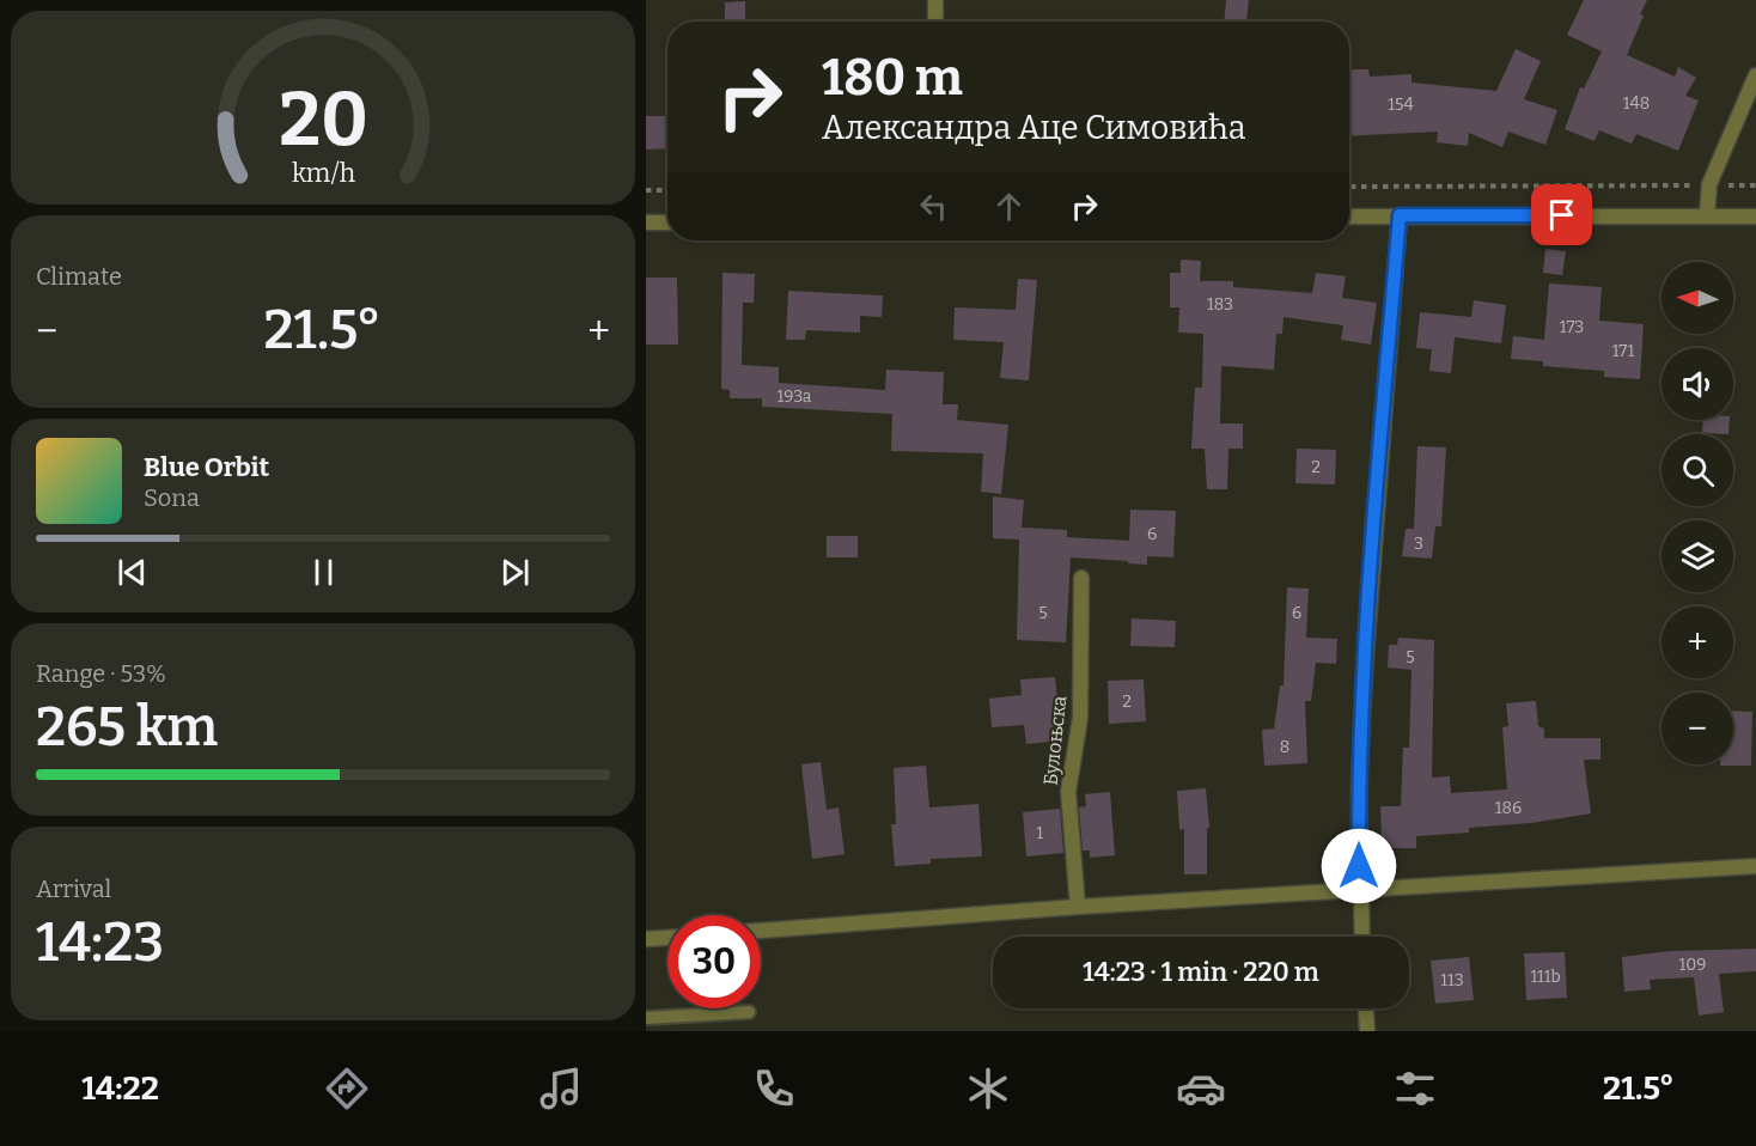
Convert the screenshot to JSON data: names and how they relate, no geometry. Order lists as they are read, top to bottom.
{
  "streets": {
    "street": ["Булоњска"]
  },
  "house_numbers": [
    "148",
    "154",
    "183",
    "173",
    "171",
    "193a",
    "2",
    "6",
    "3",
    "5",
    "6",
    "5",
    "2",
    "8",
    "186",
    "1",
    "109",
    "111b",
    "113"
  ],
  "north": "left",
  "page": {
    "turn": ["180 m", "Александра Аце Симовића"],
    "tile": [
      "Climate",
      ["Range · 53%", "265 km"],
      ["Arrival", "14:23"]
    ],
    "map_buttons": ["+", "−"],
    "heat": ["−", "21.5°", "+"],
    "song": ["Blue Orbit", "Sona"],
    "limit": "30",
    "trip": "14:23 · 1 min · 220 m",
    "tabs": ["14:22", "21.5°"],
    "gauge": ["20", "km/h"]
  }
}
